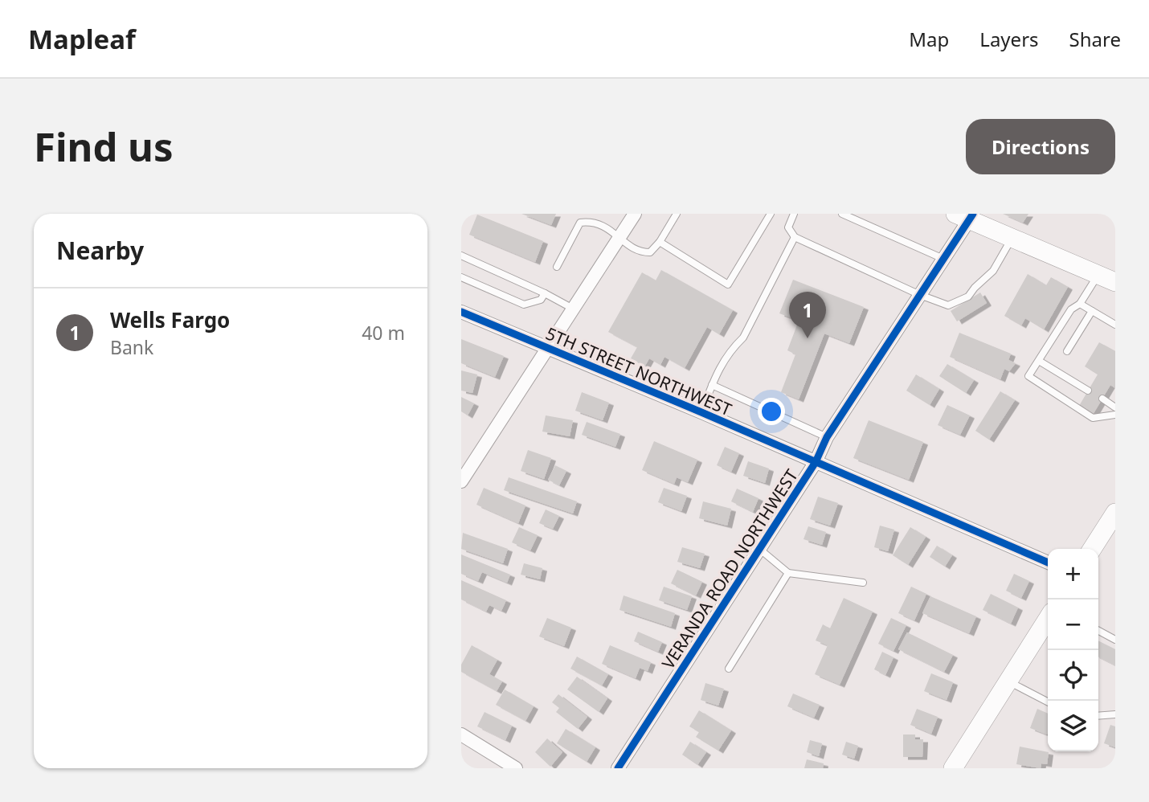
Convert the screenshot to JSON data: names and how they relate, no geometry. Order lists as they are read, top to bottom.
{
  "streets": {
    "street": ["5TH STREET NORTHWEST", "VERANDA ROAD NORTHWEST"]
  },
  "crossings": [
    ["5TH STREET NORTHWEST", "VERANDA ROAD NORTHWEST"]
  ],
  "page": {
    "header": "Mapleaf",
    "nav": ["Map", "Layers", "Share"],
    "buttons": "Directions",
    "title": "Find us",
    "heading": "Nearby",
    "list": [
      {
        "mark": "1",
        "name": "Wells Fargo",
        "note": "Bank",
        "value": "40 m"
      }
    ],
    "pins": "1",
    "map_buttons": ["+", "−"]
  }
}
